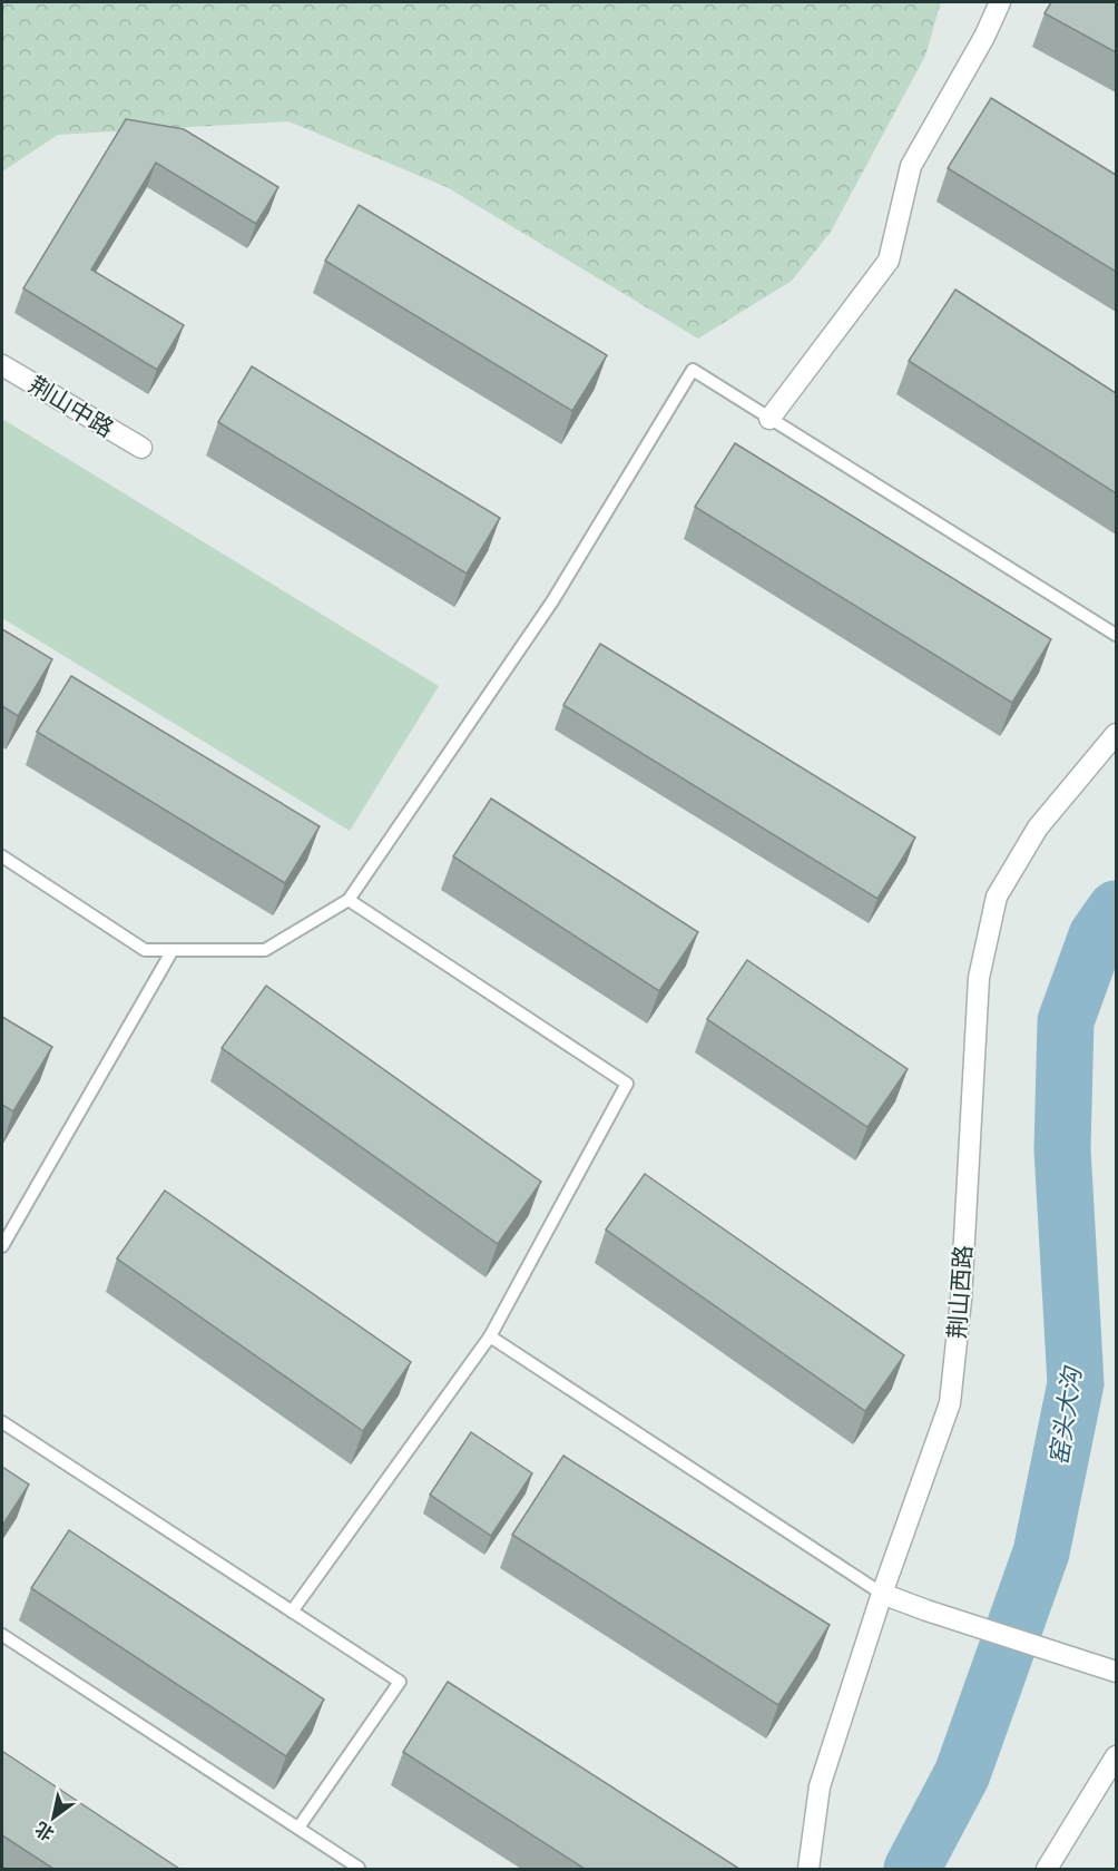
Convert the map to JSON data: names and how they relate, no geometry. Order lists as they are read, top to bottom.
{
  "streets": {
    "street": ["荆山中路", "荆山西路"]
  },
  "water": ["窑头大沟"],
  "north": "bottom left"
}
